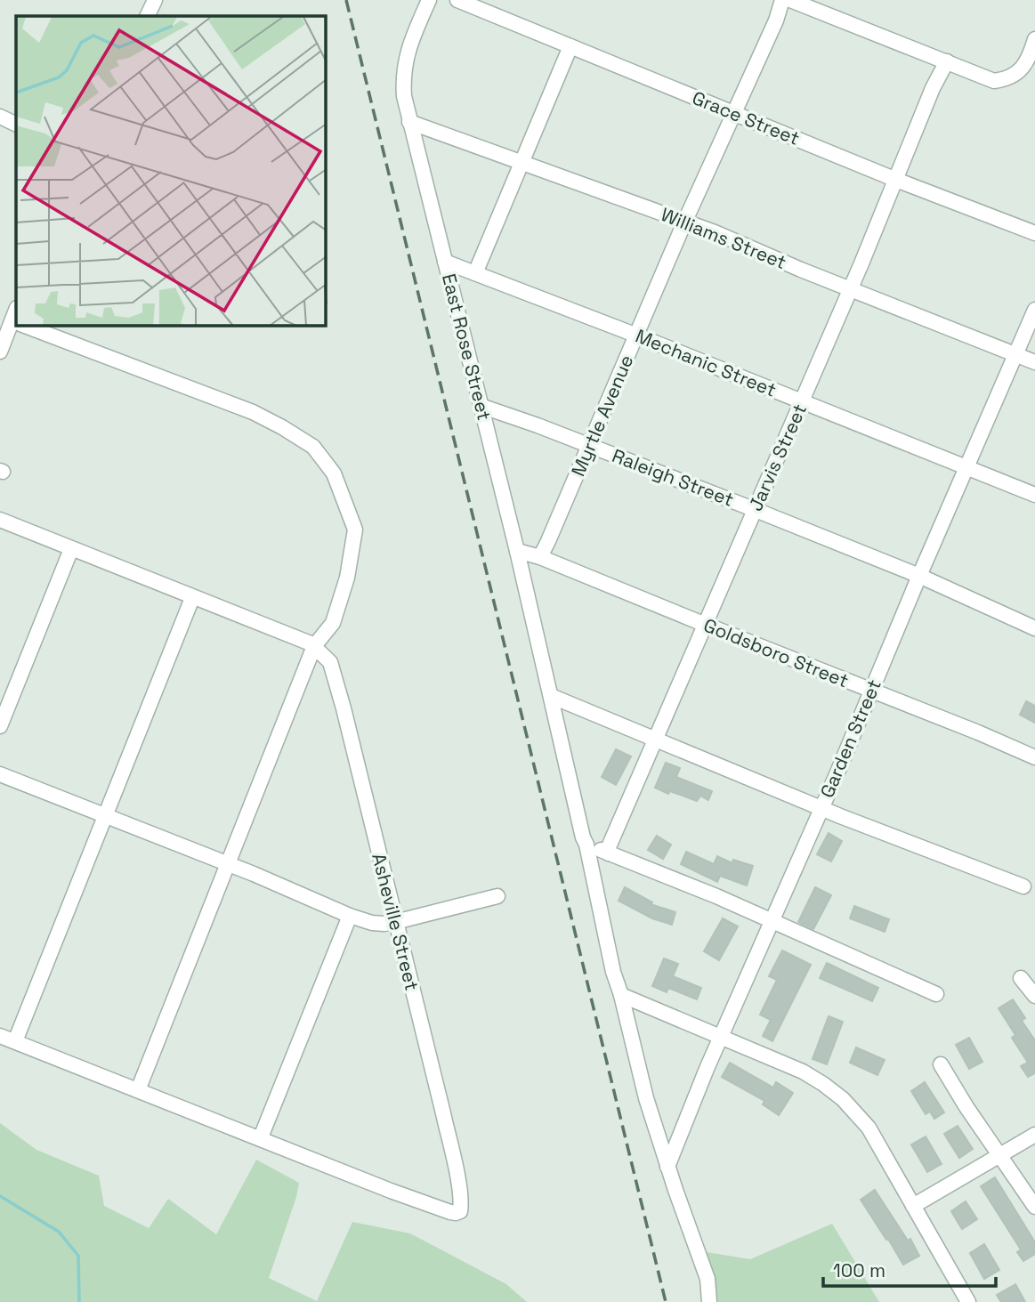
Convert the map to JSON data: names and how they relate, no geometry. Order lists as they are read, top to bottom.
{
  "streets": {
    "street": [
      "Grace Street",
      "Williams Street",
      "East Rose Street",
      "Mechanic Street",
      "Myrtle Avenue",
      "Jarvis Street",
      "Raleigh Street",
      "Goldsboro Street",
      "Garden Street",
      "Asheville Street"
    ]
  },
  "crossings": [
    ["Grace Street", "Myrtle Avenue"],
    ["Grace Street", "Jarvis Street"],
    ["Williams Street", "East Rose Street"],
    ["Williams Street", "Myrtle Avenue"],
    ["Williams Street", "Jarvis Street"],
    ["Williams Street", "Garden Street"],
    ["East Rose Street", "Mechanic Street"],
    ["East Rose Street", "Raleigh Street"],
    ["East Rose Street", "Goldsboro Street"],
    ["East Rose Street", "Garden Street"],
    ["Mechanic Street", "Myrtle Avenue"],
    ["Mechanic Street", "Jarvis Street"],
    ["Mechanic Street", "Garden Street"],
    ["Myrtle Avenue", "Raleigh Street"],
    ["Myrtle Avenue", "Goldsboro Street"],
    ["Jarvis Street", "Raleigh Street"],
    ["Jarvis Street", "Goldsboro Street"],
    ["Raleigh Street", "Garden Street"],
    ["Goldsboro Street", "Garden Street"]
  ],
  "scale_bar": "100 m"
}
